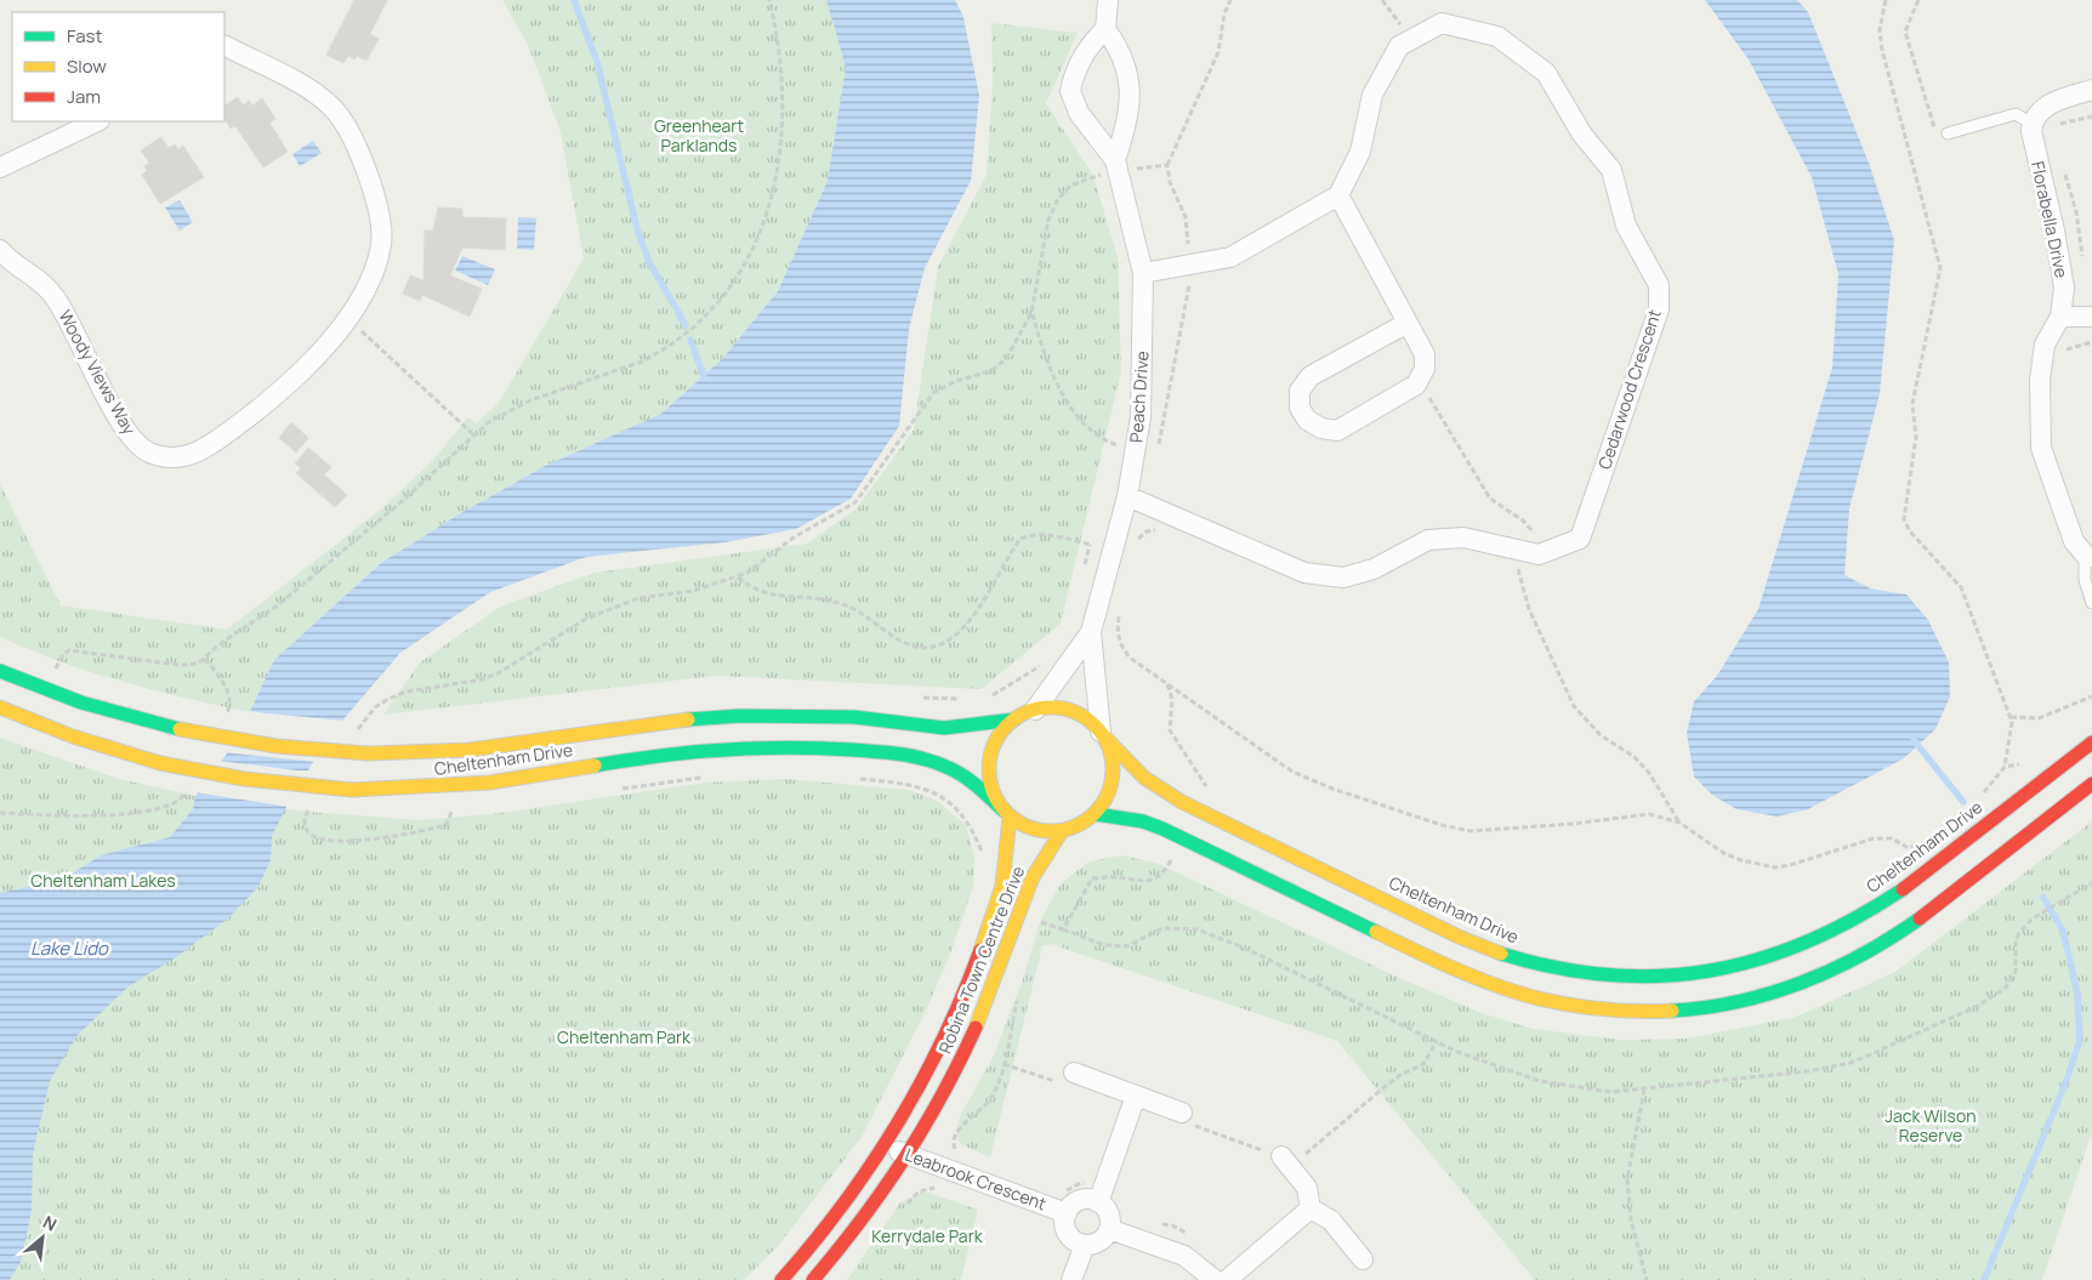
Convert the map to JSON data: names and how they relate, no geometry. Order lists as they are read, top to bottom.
{
  "streets": {
    "main road": ["Cheltenham Drive", "Robina Town Centre Drive"],
    "street": [
      "Florabella Drive",
      "Woody Views Way",
      "Cedarwood Crescent",
      "Peach Drive",
      "Leabrook Crescent"
    ]
  },
  "crossings": [
    ["Peach Drive", "Cheltenham Drive"],
    ["Peach Drive", "Robina Town Centre Drive"],
    ["Cheltenham Drive", "Robina Town Centre Drive"],
    ["Robina Town Centre Drive", "Leabrook Crescent"]
  ],
  "water": ["Lake Lido"],
  "parks": [
    "Greenheart Parklands",
    "Cheltenham Lakes",
    "Cheltenham Park",
    "Jack Wilson Reserve",
    "Kerrydale Park"
  ],
  "legend": ["Fast", "Slow", "Jam"],
  "north": "top right"
}
